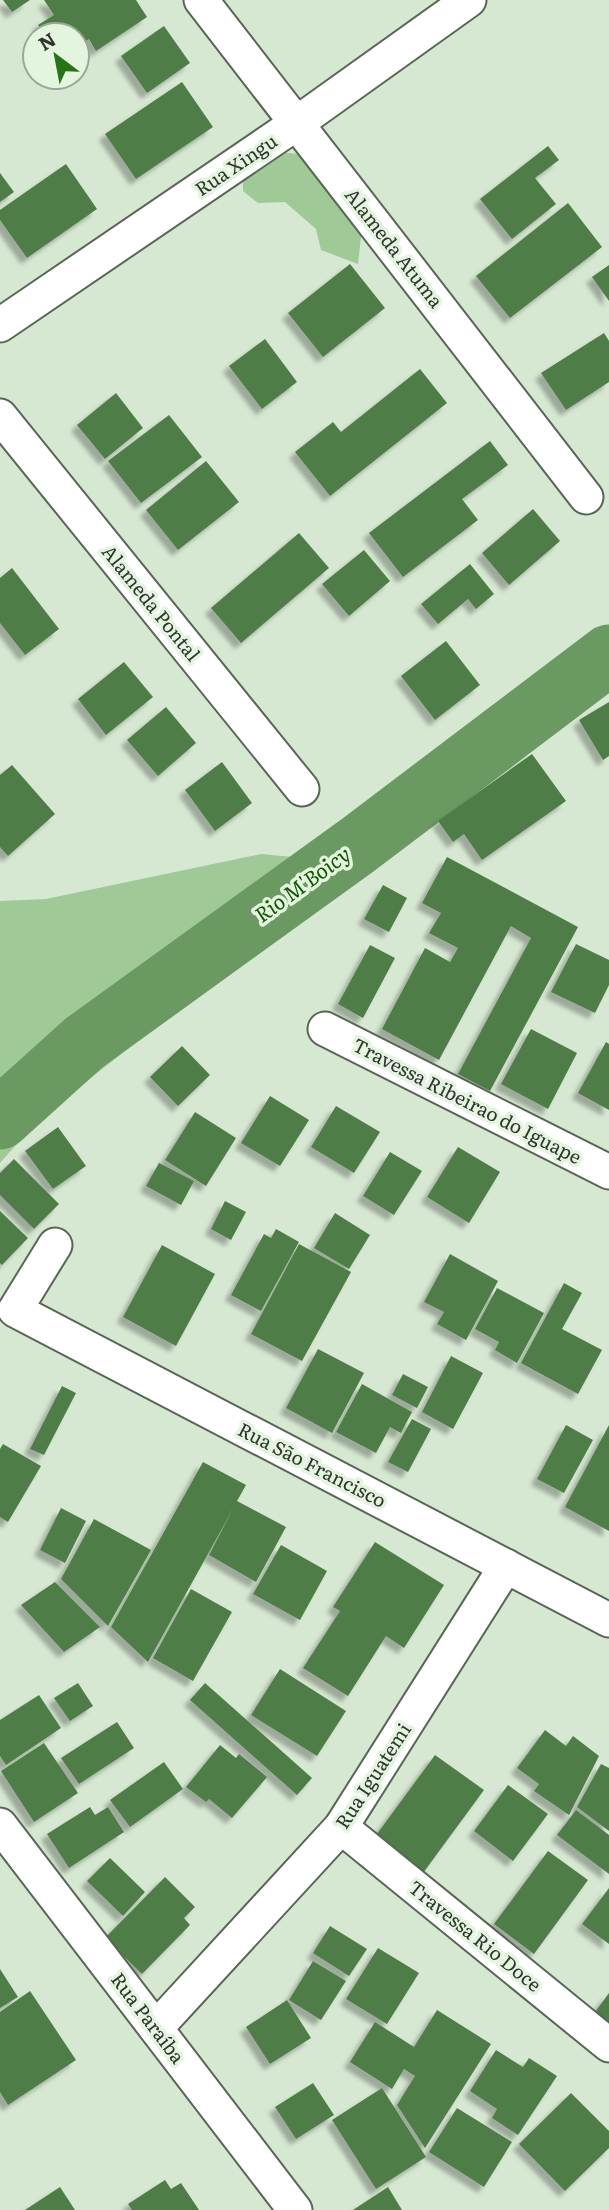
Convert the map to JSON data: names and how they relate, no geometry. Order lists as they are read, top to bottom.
{
  "streets": {
    "street": [
      "Rua Xingu",
      "Alameda Atuma",
      "Alameda Pontal",
      "Travessa Ribeirao do Iguape",
      "Rua São Francisco",
      "Rua Iguatemi",
      "Travessa Rio Doce",
      "Rua Paraíba"
    ]
  },
  "crossings": [
    ["Rua Xingu", "Alameda Atuma"],
    ["Rua São Francisco", "Rua Iguatemi"],
    ["Rua Iguatemi", "Travessa Rio Doce"],
    ["Rua Iguatemi", "Rua Paraíba"]
  ],
  "water": ["Rio M'Boicy"],
  "north": "top left"
}
